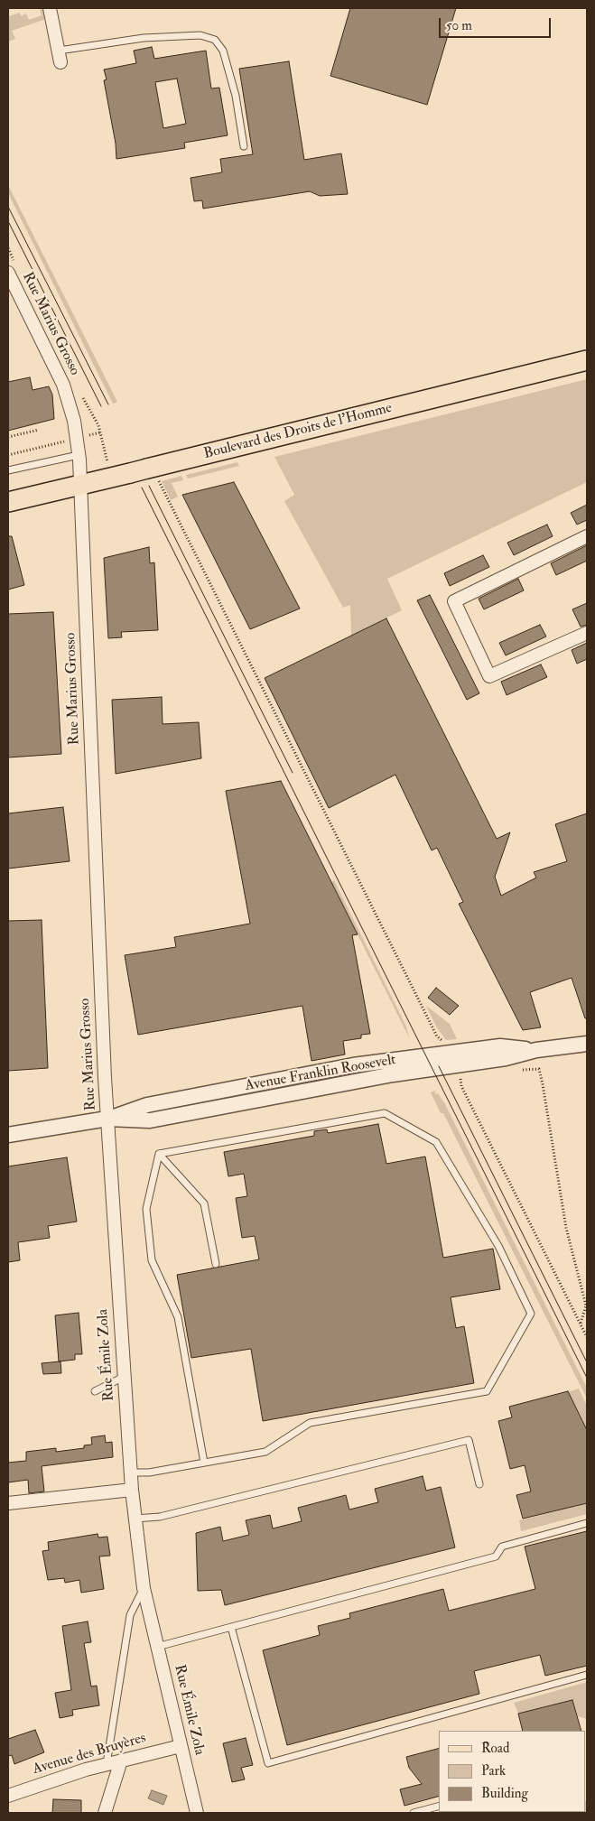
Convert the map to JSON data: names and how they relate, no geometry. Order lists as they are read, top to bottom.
{
  "streets": {
    "main road": ["Boulevard des Droits de l'Homme"],
    "street": [
      "Rue Marius Grosso",
      "Avenue Franklin Roosevelt",
      "Rue Émile Zola",
      "Avenue des Bruyères"
    ]
  },
  "crossings": [
    ["Rue Marius Grosso", "Boulevard des Droits de l'Homme"],
    ["Rue Marius Grosso", "Avenue Franklin Roosevelt"],
    ["Rue Marius Grosso", "Rue Émile Zola"],
    ["Avenue Franklin Roosevelt", "Rue Émile Zola"],
    ["Rue Émile Zola", "Avenue des Bruyères"]
  ],
  "legend": ["Road", "Park", "Building"],
  "scale_bar": "50 m"
}
